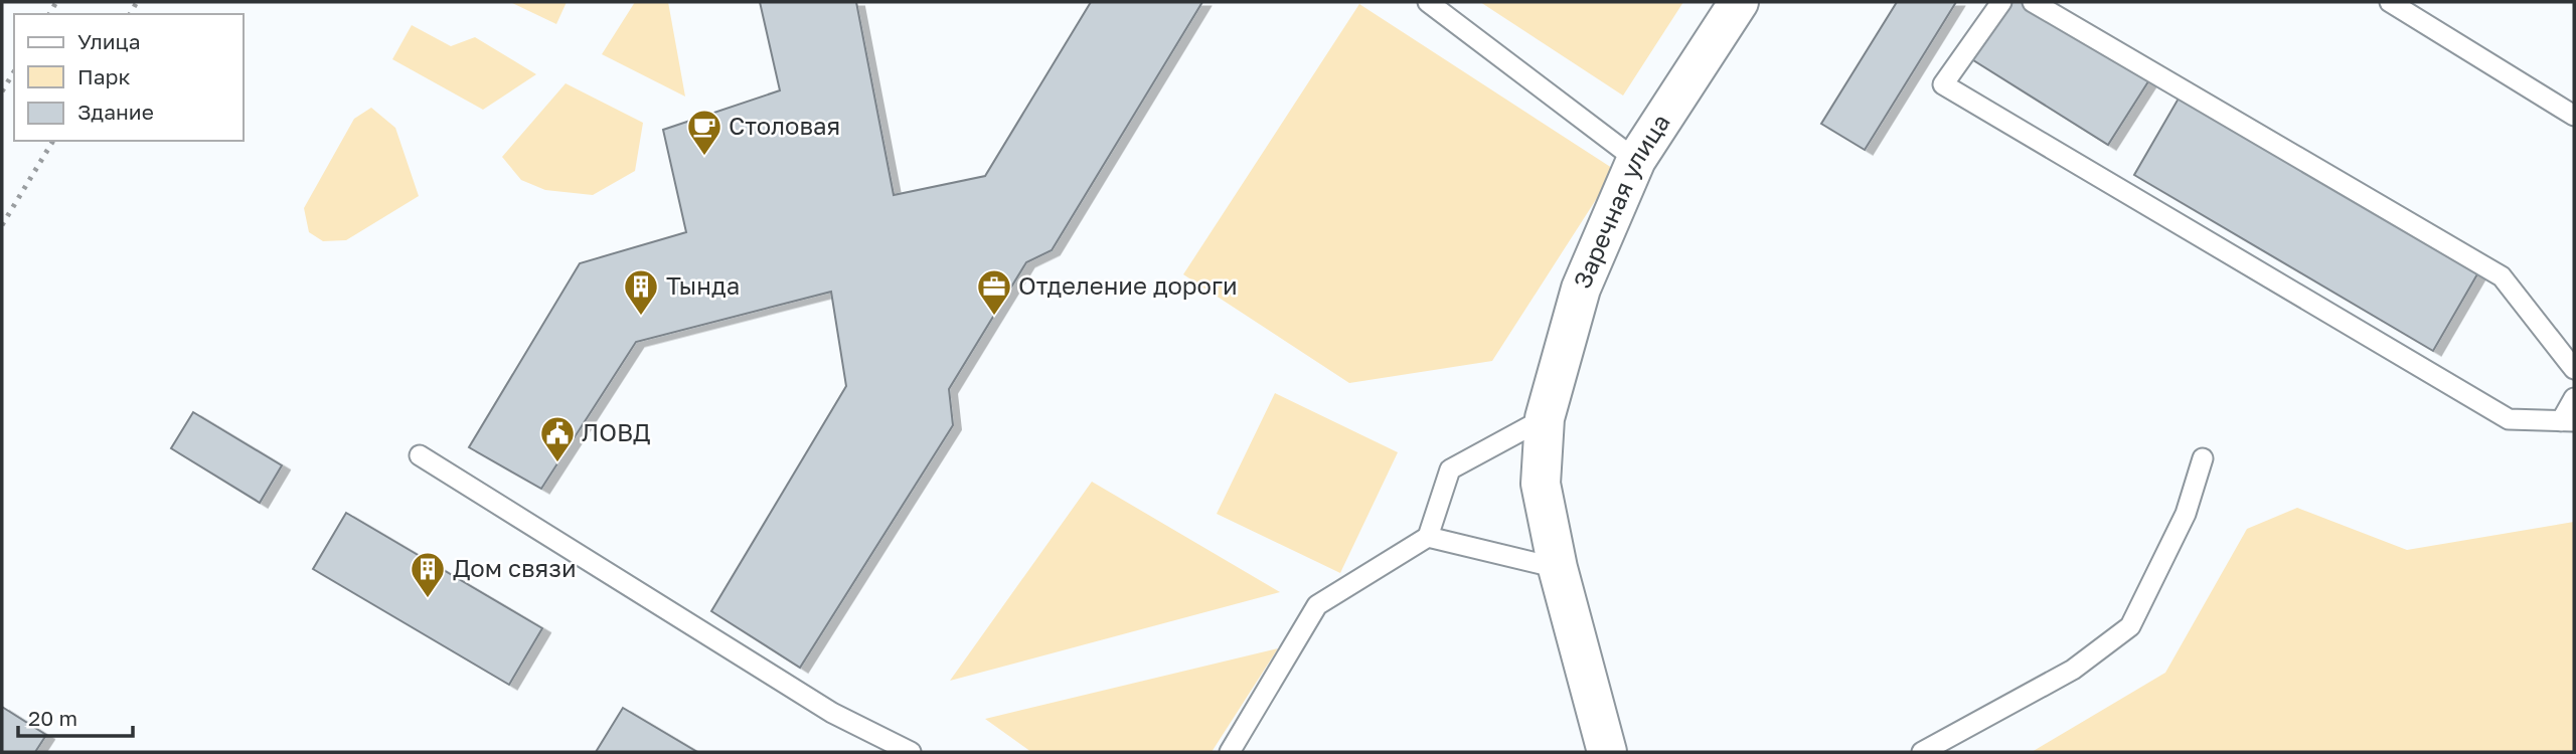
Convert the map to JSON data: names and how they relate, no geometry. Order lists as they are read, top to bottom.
{
  "streets": {
    "street": ["Заречная улица"]
  },
  "places": {
    "cafe": ["Столовая"],
    "building": ["Тында", "Дом связи"],
    "office": ["Отделение дороги"],
    "public building": ["ЛОВД"]
  },
  "legend": ["Улица", "Парк", "Здание"],
  "scale_bar": "20 m"
}
